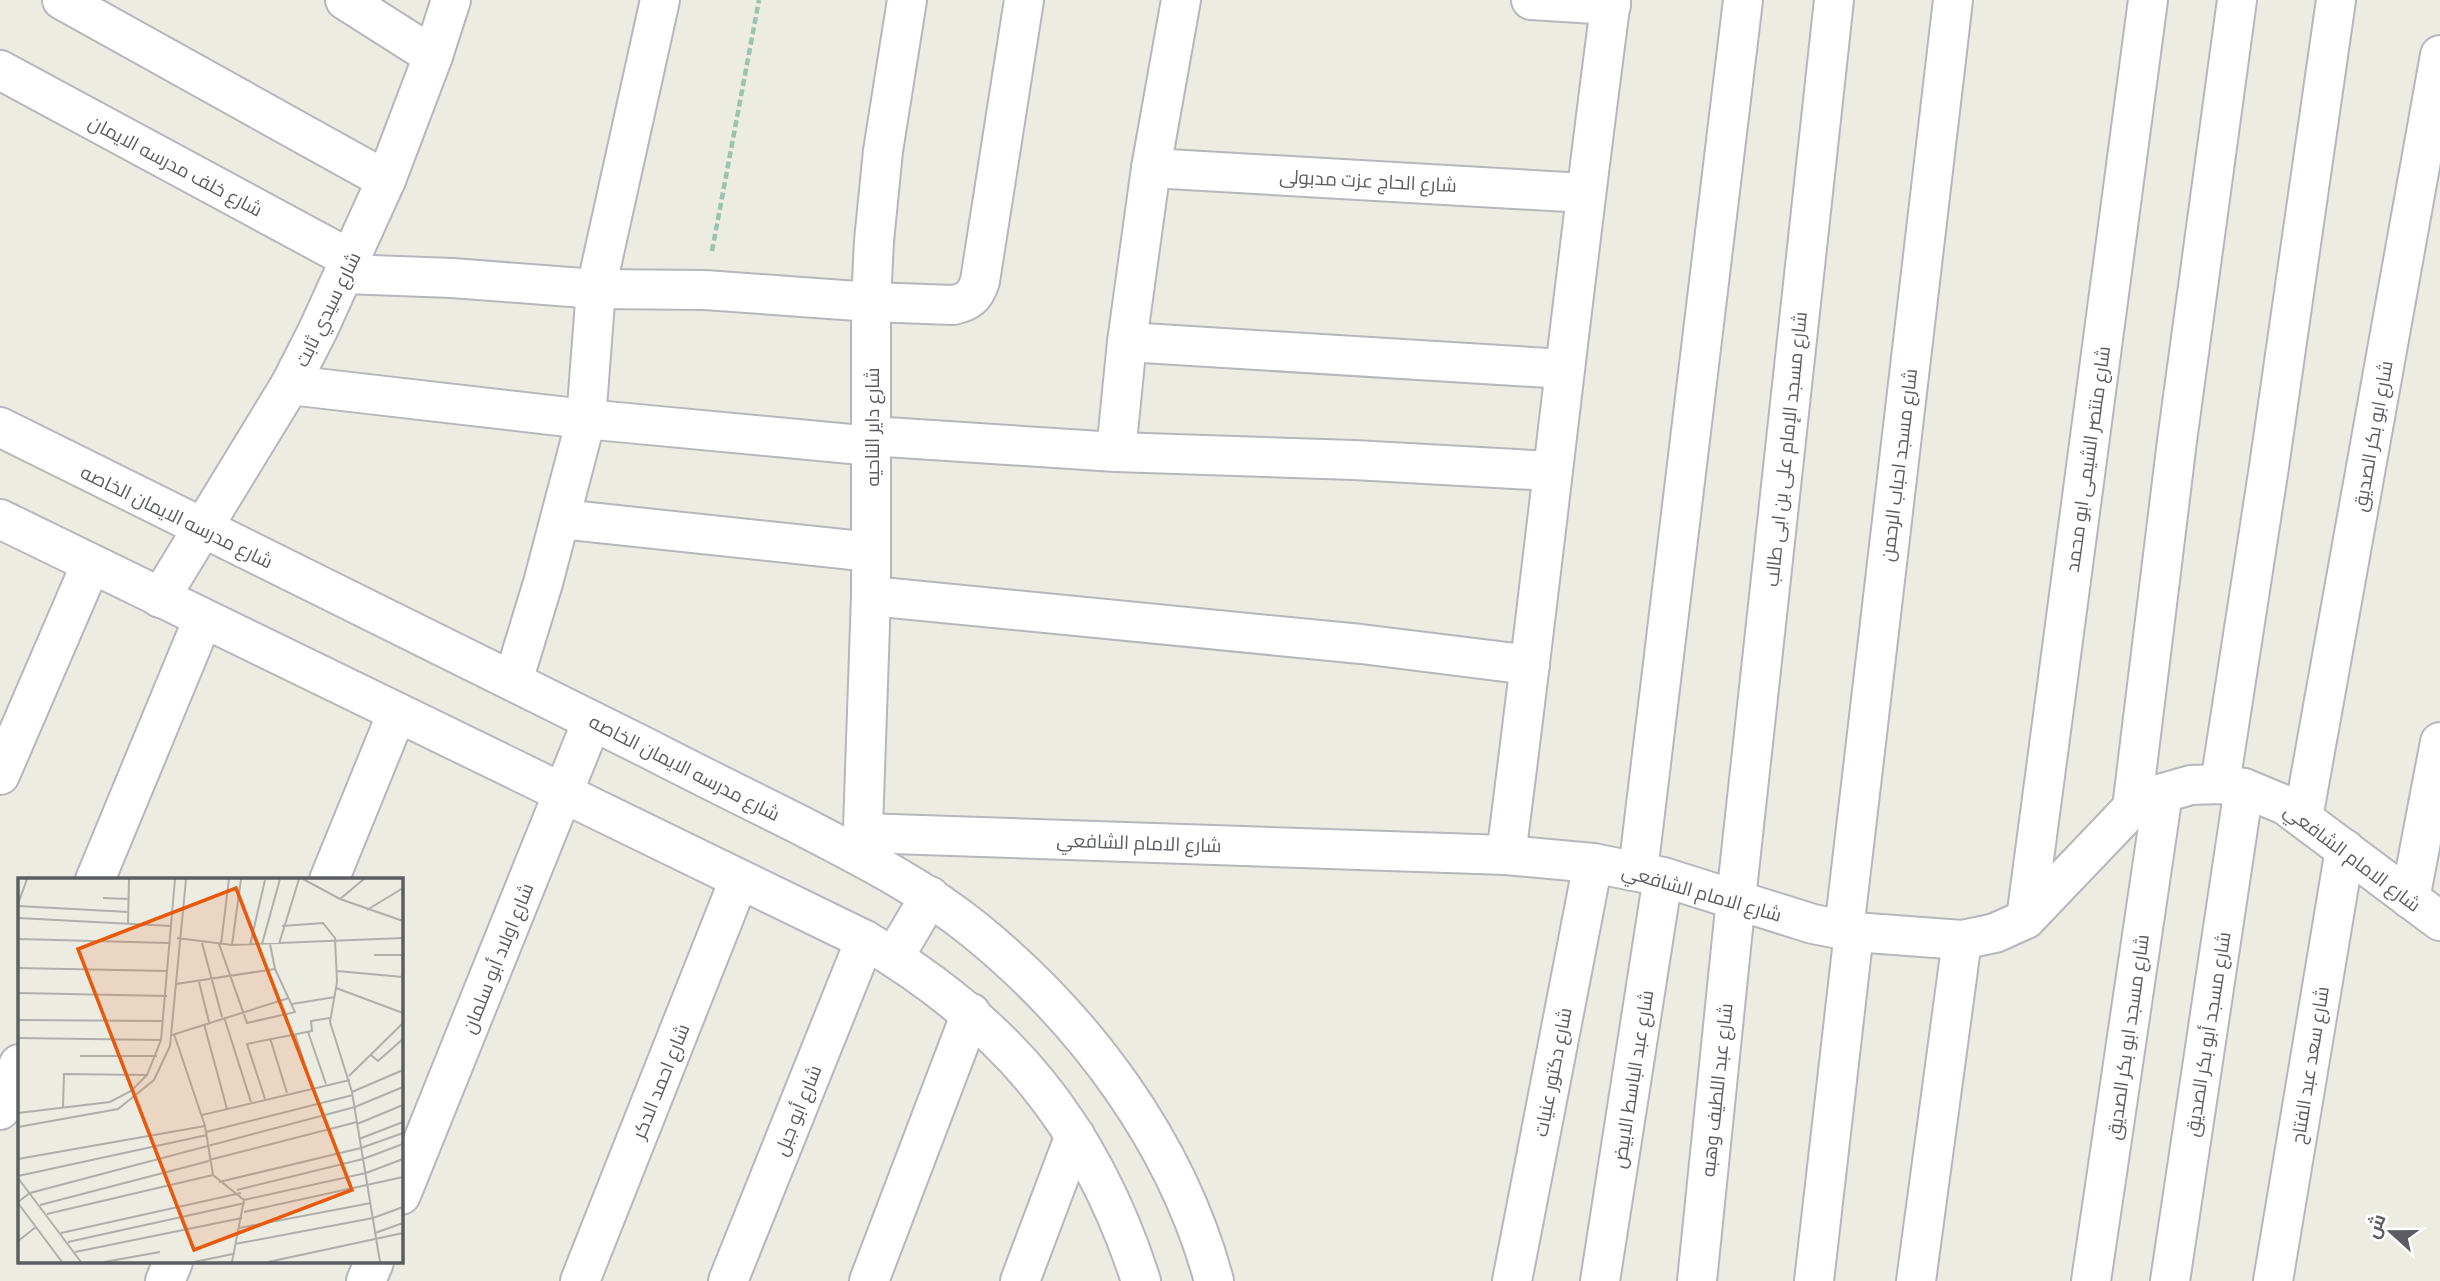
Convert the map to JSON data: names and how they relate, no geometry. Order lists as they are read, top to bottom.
{
  "streets": {
    "street": [
      "شارع خلف مدرسه الايمان",
      "شارع الحاج عزت مدبولى",
      "شارع سيدي ثابت",
      "شارع داير الناحيه",
      "شارع ابو بكر الصديق",
      "شارع مسجد الإمام على بن ابى طالب",
      "شارع منتصر الشيمى ابو محمد",
      "شارع مسجد احباب الرحمن",
      "شارع مدرسه الايمان الخاصه",
      "شارع الامام الشافعي",
      "شارع اولاد أبو سلمان",
      "شارع مسجد أبو بكر الصديق",
      "شارع مسجد ابو بكر الصديق",
      "شارع سعد عبد الفتاح",
      "شارع دكتور عنيات",
      "شارع عبد الباسط الابيض",
      "شارع احمد الدكر",
      "شارع عبد اللطيف وهبه",
      "شارع أبو جبل"
    ]
  },
  "crossings": [
    ["شارع خلف مدرسه الايمان", "شارع سيدي ثابت"],
    ["شارع سيدي ثابت", "شارع مدرسه الايمان الخاصه"],
    ["شارع داير الناحيه", "شارع مدرسه الايمان الخاصه"],
    ["شارع داير الناحيه", "شارع الامام الشافعي"],
    ["شارع ابو بكر الصديق", "شارع الامام الشافعي"],
    ["شارع مسجد الإمام على بن ابى طالب", "شارع الامام الشافعي"],
    ["شارع مسجد الإمام على بن ابى طالب", "شارع عبد اللطيف وهبه"],
    ["شارع منتصر الشيمى ابو محمد", "شارع الامام الشافعي"],
    ["شارع مسجد احباب الرحمن", "شارع الامام الشافعي"],
    ["شارع مدرسه الايمان الخاصه", "شارع الامام الشافعي"],
    ["شارع مدرسه الايمان الخاصه", "شارع اولاد أبو سلمان"],
    ["شارع مدرسه الايمان الخاصه", "شارع أبو جبل"],
    ["شارع الامام الشافعي", "شارع مسجد أبو بكر الصديق"],
    ["شارع الامام الشافعي", "شارع مسجد ابو بكر الصديق"],
    ["شارع الامام الشافعي", "شارع سعد عبد الفتاح"],
    ["شارع الامام الشافعي", "شارع دكتور عنيات"],
    ["شارع الامام الشافعي", "شارع عبد الباسط الابيض"],
    ["شارع الامام الشافعي", "شارع عبد اللطيف وهبه"]
  ],
  "north": "left"
}
